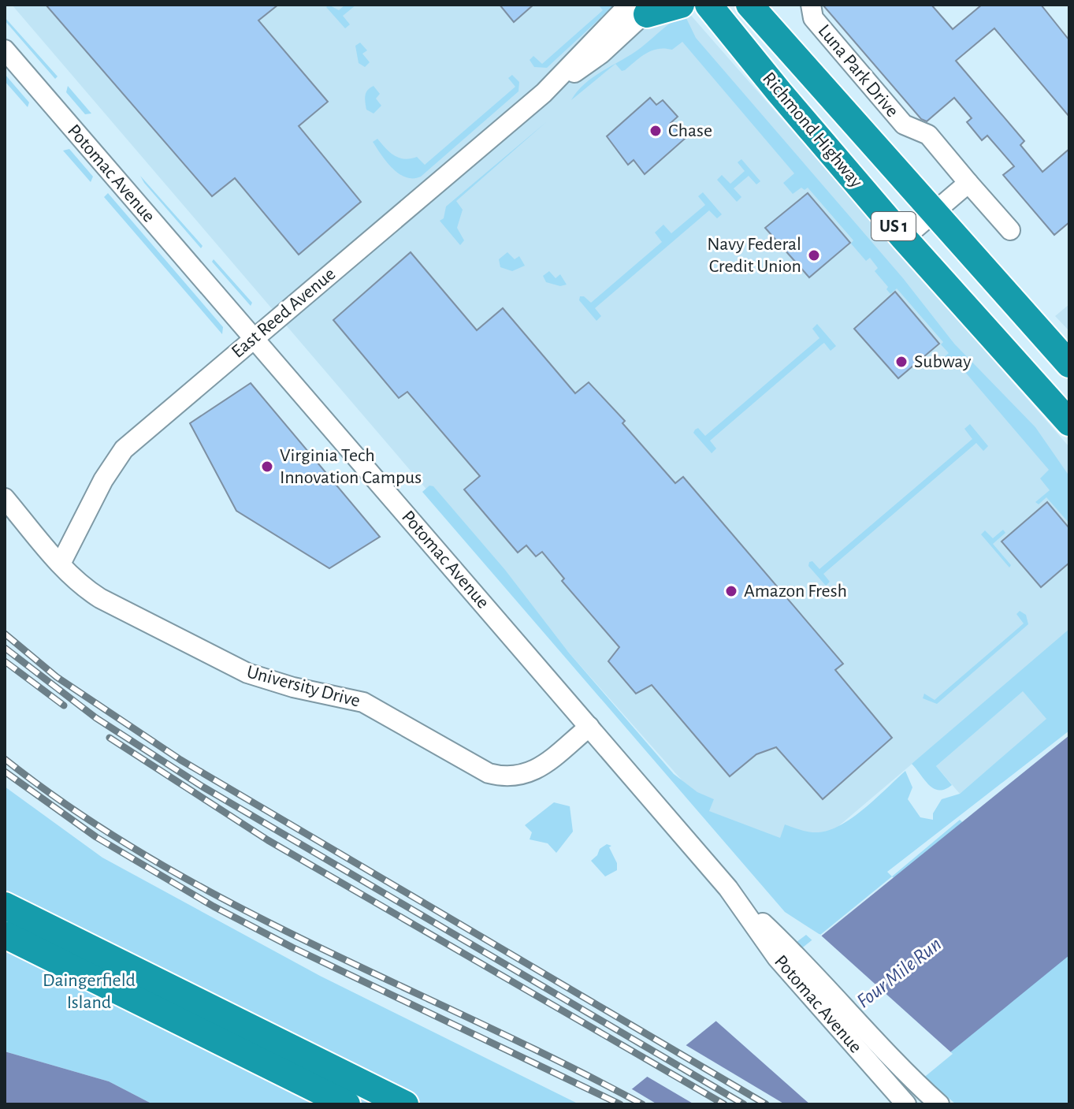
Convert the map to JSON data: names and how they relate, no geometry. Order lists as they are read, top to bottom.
{
  "streets": {
    "highway": ["Richmond Highway", "US 1"],
    "street": [
      "Luna Park Drive",
      "Potomac Avenue",
      "East Reed Avenue",
      "University Drive"
    ]
  },
  "crossings": [
    ["Potomac Avenue", "East Reed Avenue"],
    ["Potomac Avenue", "University Drive"],
    ["East Reed Avenue", "University Drive"]
  ],
  "water": ["Four Mile Run"],
  "parks": ["Daingerfield Island"],
  "places": [
    "Chase",
    "Navy Federal Credit Union",
    "Subway",
    "Virginia Tech Innovation Campus",
    "Amazon Fresh"
  ]
}
